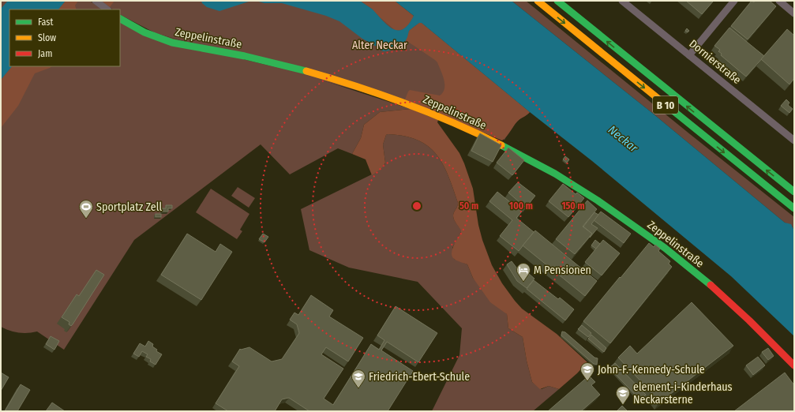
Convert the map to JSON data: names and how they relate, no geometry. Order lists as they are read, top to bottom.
{
  "streets": {
    "main road": ["Zeppelinstraße", "B 10"],
    "street": ["Dornierstraße"]
  },
  "water": ["Neckar"],
  "parks": ["Alter Neckar"],
  "places": {
    "sports": ["Sportplatz Zell"],
    "hotel": ["M Pensionen"],
    "school or university": ["John-F.-Kennedy-Schule", "Friedrich-Ebert-Schule", "element-i-Kinderhaus Neckarsterne"]
  },
  "legend": ["Fast", "Slow", "Jam"],
  "rings": ["50 m", "100 m", "150 m"]
}
